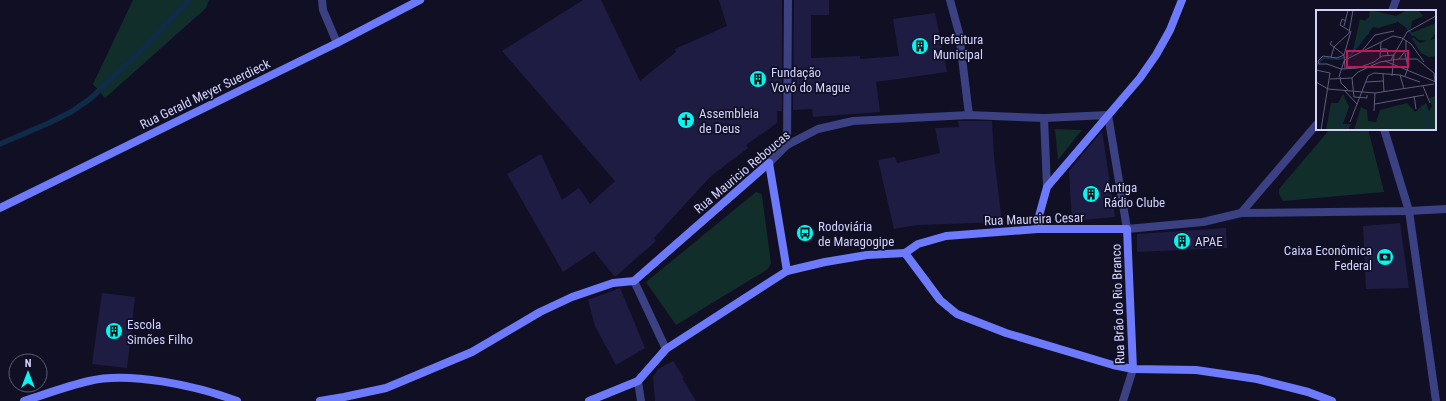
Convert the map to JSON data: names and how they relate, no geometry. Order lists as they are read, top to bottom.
{
  "streets": {
    "street": [
      "Rua Gerald Meyer Suerdieck",
      "Rua Mauricio Reboucas",
      "Rua Maureira Cesar",
      "Rua Brão do Rio Branco"
    ]
  },
  "crossings": [
    ["Rua Maureira Cesar", "Rua Brão do Rio Branco"]
  ],
  "places": {
    "building": [
      "Prefeitura Municipal",
      "Fundação Vovó do Mague",
      "Antiga Rádio Clube",
      "APAE",
      "Escola Simões Filho"
    ],
    "church": ["Assembleia de Deus"],
    "bus stop": ["Rodoviária de Maragogipe"],
    "bank": ["Caixa Econômica Federal"]
  },
  "north": "top"
}
